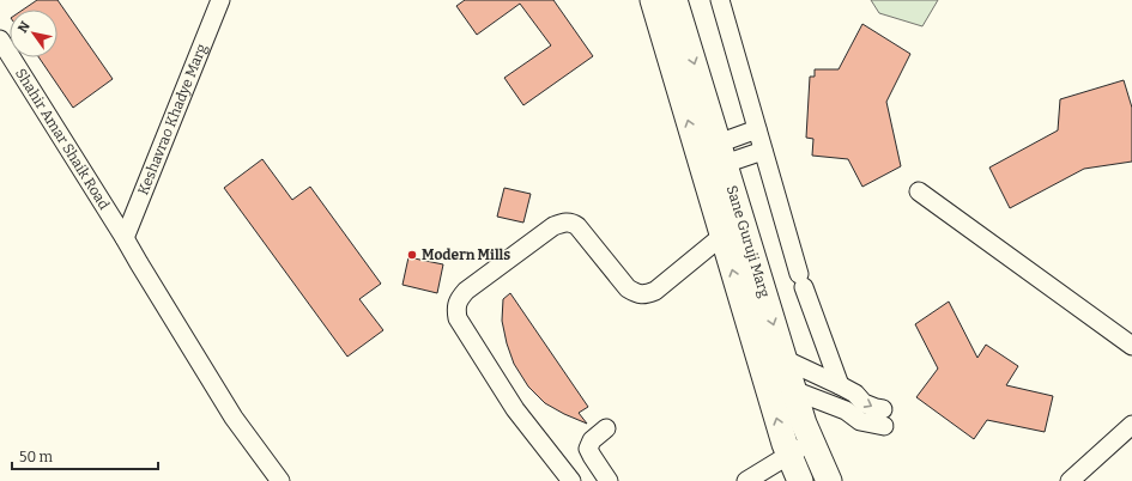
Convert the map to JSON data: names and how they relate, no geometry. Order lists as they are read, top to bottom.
{
  "streets": {
    "main road": ["Sane Guruji Marg"],
    "street": ["Keshavrao Khadye Marg", "Shahir Amar Shaik Road"]
  },
  "crossings": [
    ["Keshavrao Khadye Marg", "Shahir Amar Shaik Road"]
  ],
  "places": ["Modern Mills"],
  "scale_bar": "50 m",
  "north": "top left"
}
